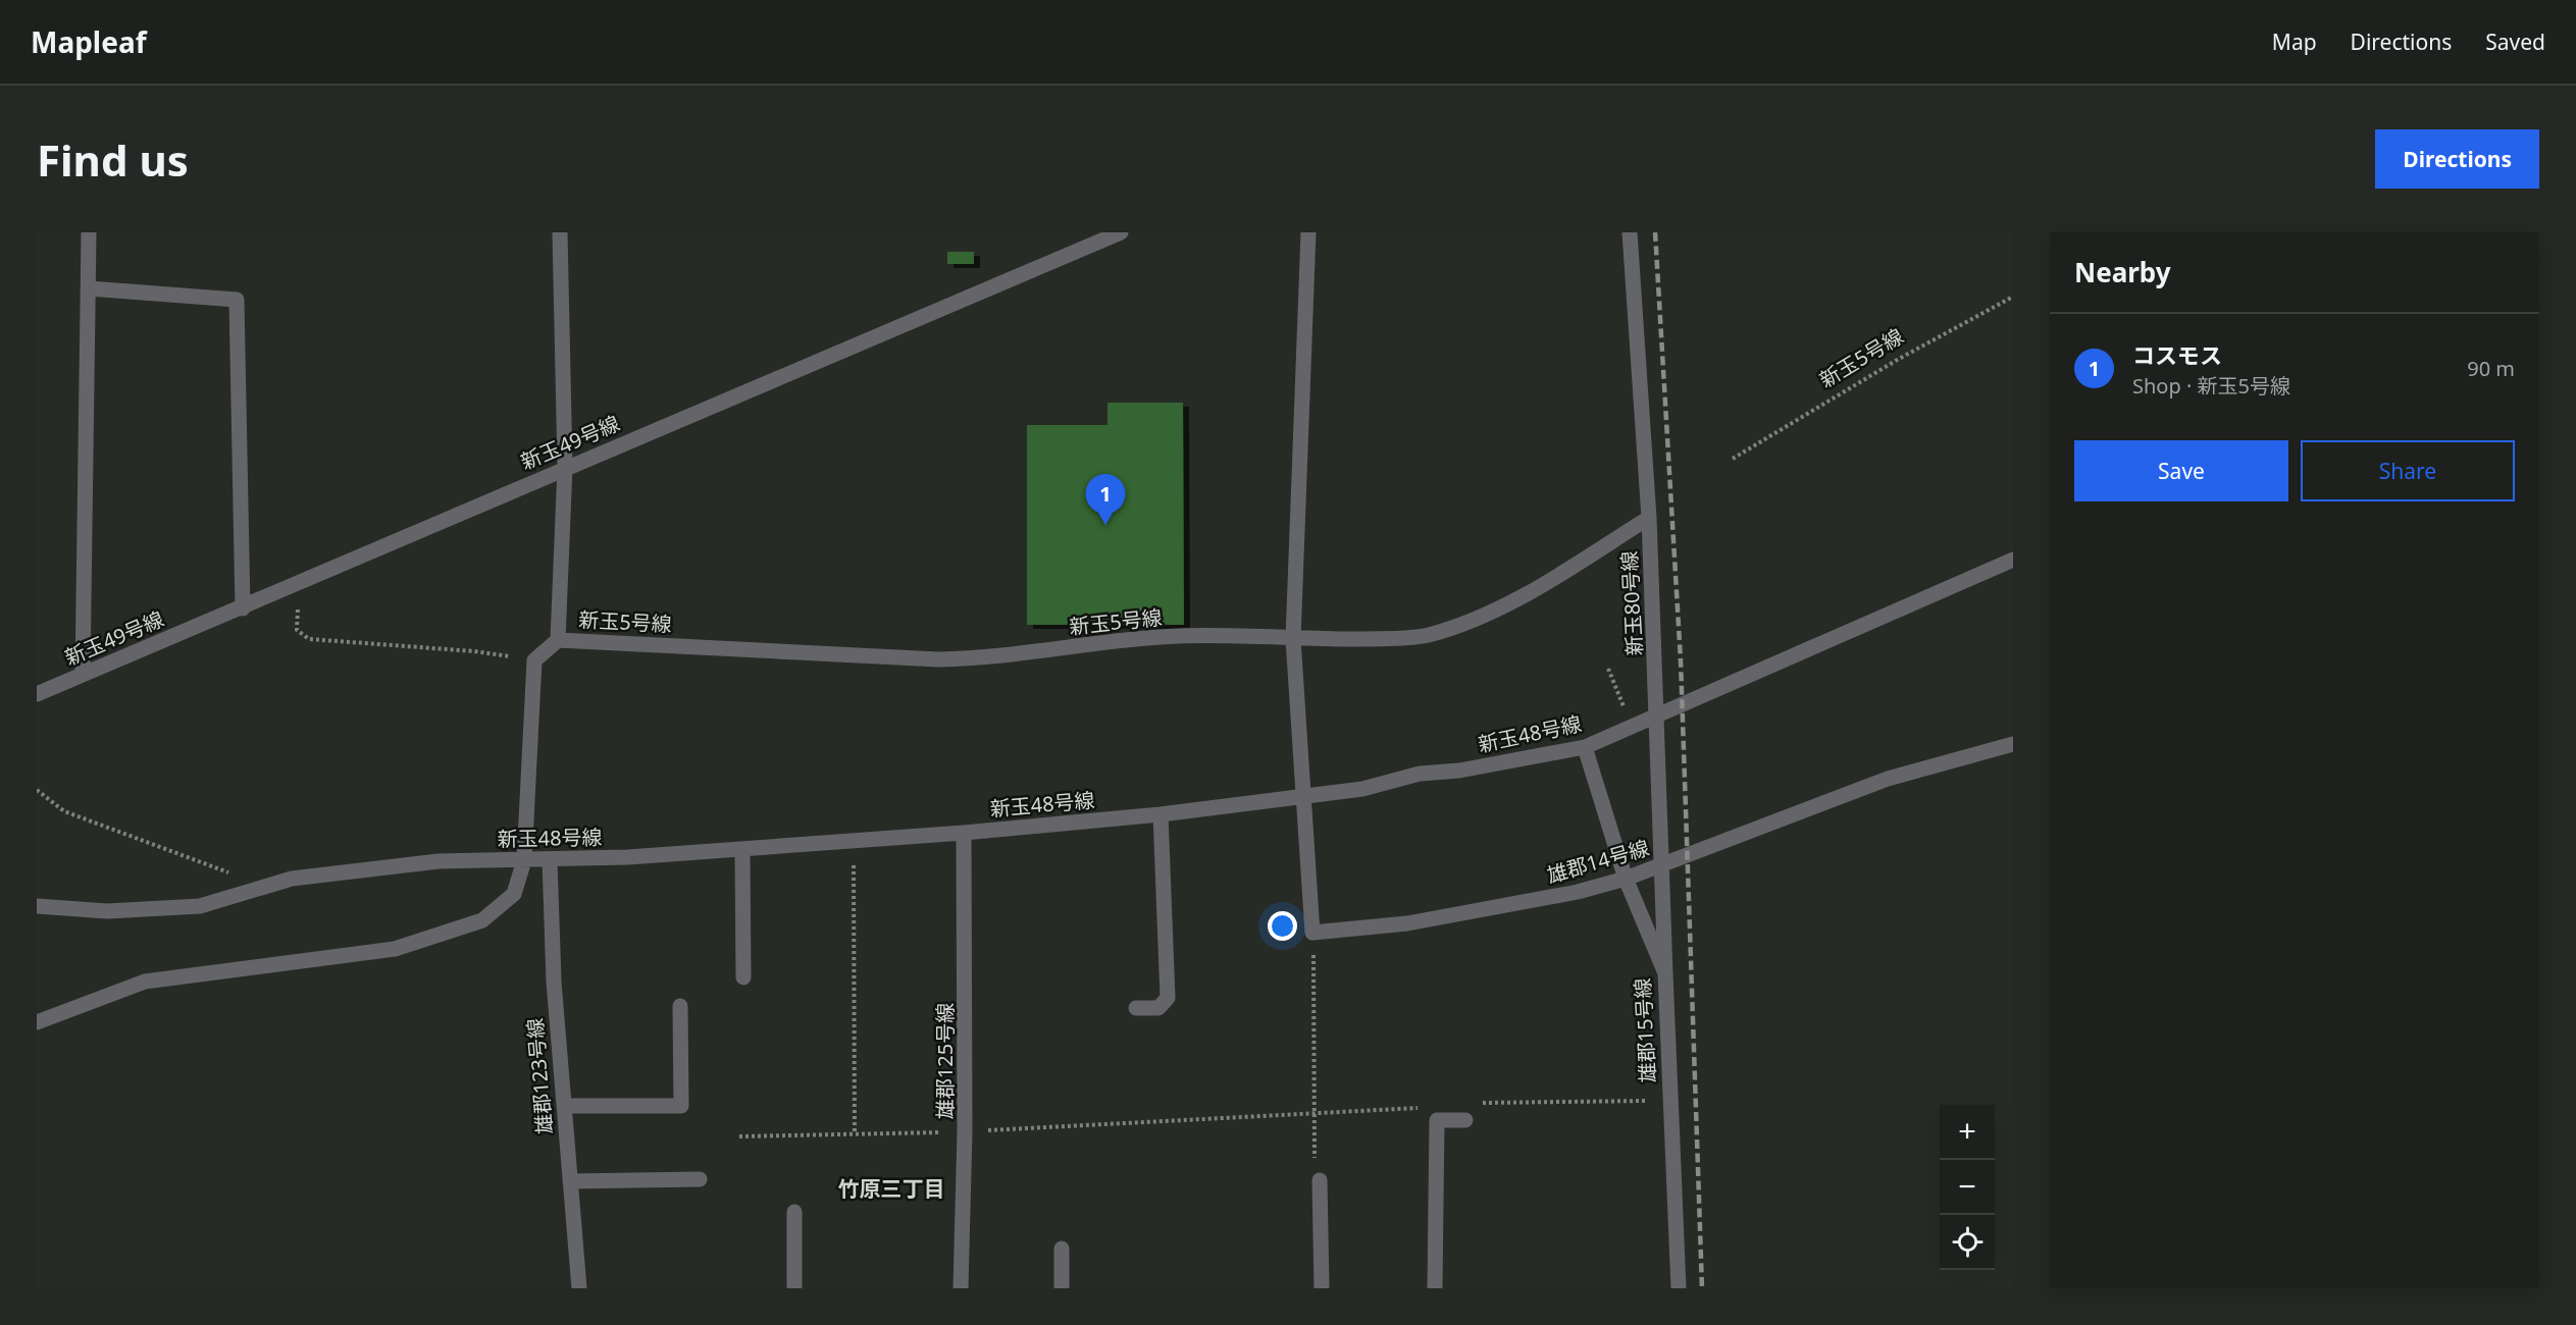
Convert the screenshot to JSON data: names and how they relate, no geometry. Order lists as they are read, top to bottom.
{
  "streets": {
    "street": [
      "新玉5号線",
      "新玉49号線",
      "新玉80号線",
      "新玉48号線",
      "雄郡14号線",
      "雄郡15号線",
      "雄郡125号線",
      "雄郡123号線"
    ]
  },
  "crossings": [
    ["新玉5号線", "新玉80号線"],
    ["新玉80号線", "新玉48号線"],
    ["新玉80号線", "雄郡14号線"],
    ["新玉80号線", "雄郡15号線"],
    ["新玉48号線", "雄郡15号線"],
    ["新玉48号線", "雄郡125号線"],
    ["新玉48号線", "雄郡123号線"],
    ["雄郡14号線", "雄郡15号線"]
  ],
  "districts": ["竹原三丁目"],
  "page": {
    "header": "Mapleaf",
    "nav": ["Map", "Directions", "Saved"],
    "buttons": [
      "Directions",
      ["Save", "Share"]
    ],
    "title": "Find us",
    "heading": "Nearby",
    "list": [
      {
        "mark": "1",
        "name": "コスモス",
        "note": "Shop · 新玉5号線",
        "value": "90 m"
      }
    ],
    "pins": "1",
    "map_buttons": ["+", "−"]
  }
}
